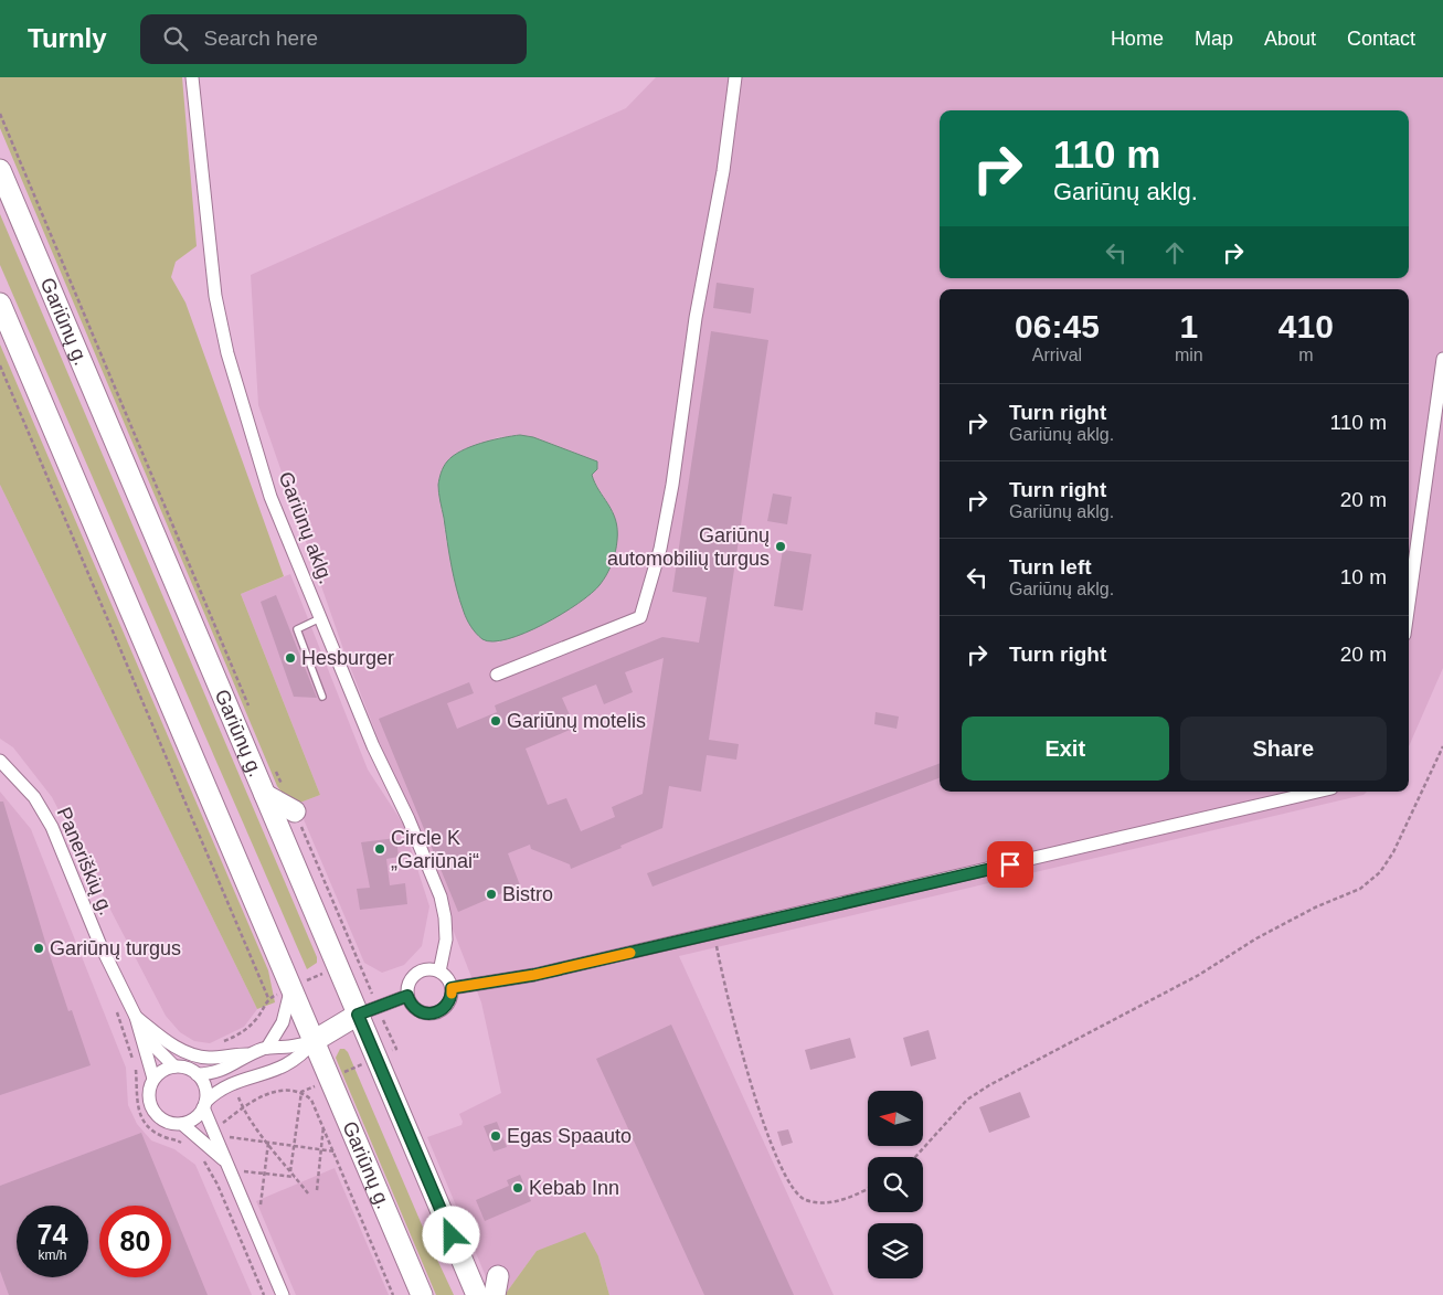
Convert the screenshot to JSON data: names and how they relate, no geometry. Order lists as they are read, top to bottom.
{
  "streets": {
    "highway": ["Gariūnų g."],
    "street": ["Gariūnų aklg.", "Paneriškių g."]
  },
  "places": [
    "Gariūnų automobilių turgus",
    "Hesburger",
    "Gariūnų motelis",
    "Circle K „Gariūnai“",
    "Bistro",
    "Gariūnų turgus",
    "Egas Spaauto",
    "Kebab Inn"
  ],
  "north": "left",
  "page": {
    "header": "Turnly",
    "search": "Search here",
    "nav": [
      "Home",
      "Map",
      "About",
      "Contact"
    ],
    "turn": ["110 m", "Gariūnų aklg."],
    "eta": [
      "06:45",
      "Arrival",
      "1",
      "min",
      "410",
      "m"
    ],
    "list": [
      {
        "name": "Turn right",
        "note": "Gariūnų aklg.",
        "value": "110 m"
      },
      {
        "name": "Turn right",
        "note": "Gariūnų aklg.",
        "value": "20 m"
      },
      {
        "name": "Turn left",
        "note": "Gariūnų aklg.",
        "value": "10 m"
      },
      {
        "name": "Turn right",
        "value": "20 m"
      }
    ],
    "buttons": ["Exit", "Share"],
    "speed": "74 km/h",
    "limit": "80"
  }
}
